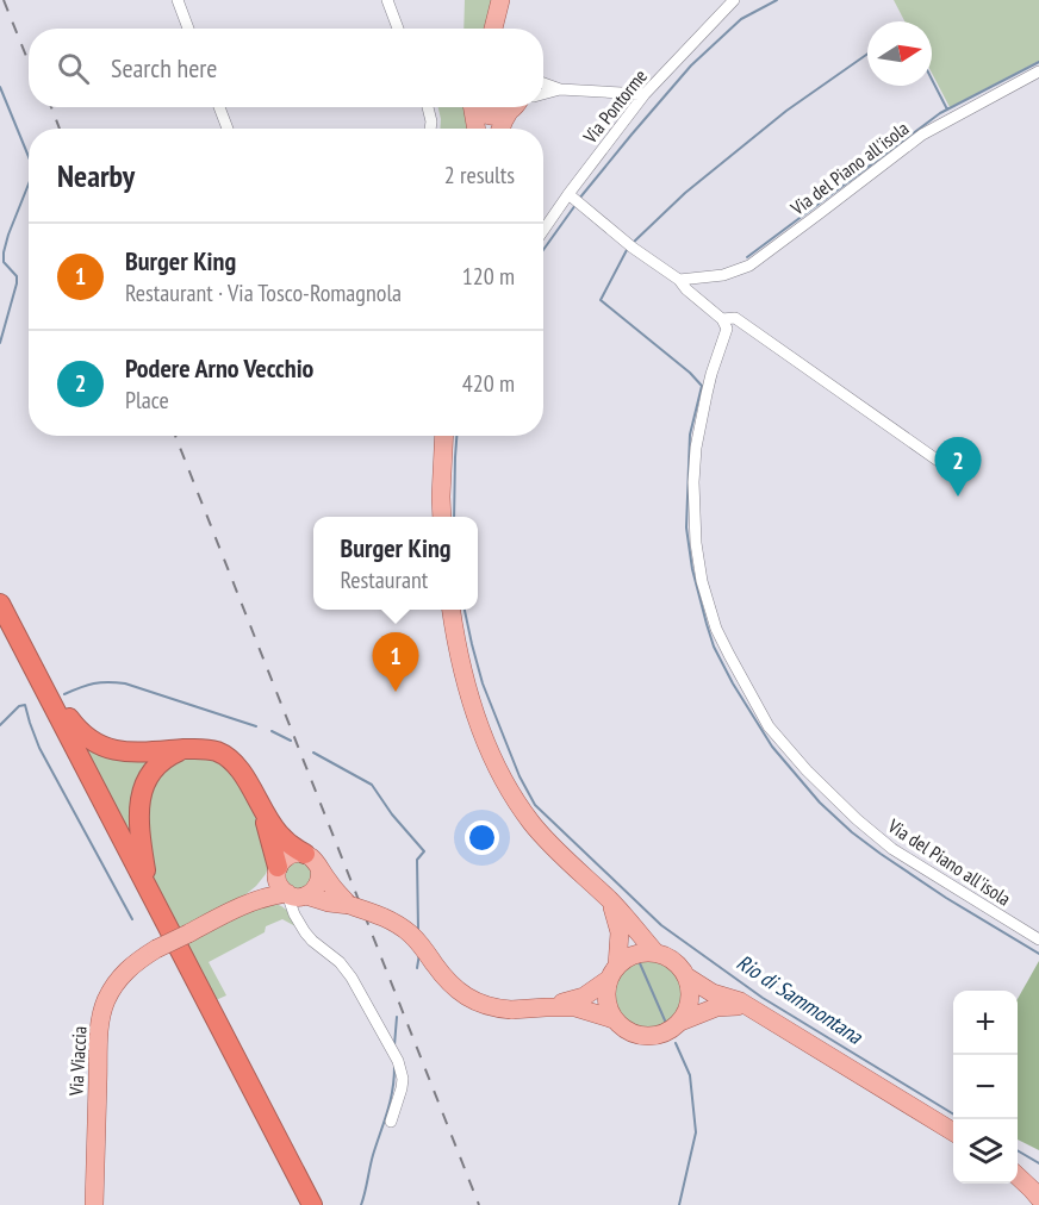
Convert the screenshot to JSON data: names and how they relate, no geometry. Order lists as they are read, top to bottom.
{
  "streets": {
    "main road": ["Via Viaccia"],
    "street": ["Via Pontorme", "Via del Piano all'isola"]
  },
  "water": ["Rio di Sammontana"],
  "north": "right",
  "page": {
    "search": "Search here",
    "heading": ["Nearby", "2 results"],
    "list": [
      {
        "mark": "1",
        "name": "Burger King",
        "note": "Restaurant · Via Tosco-Romagnola",
        "value": "120 m"
      },
      {
        "mark": "2",
        "name": "Podere Arno Vecchio",
        "note": "Place",
        "value": "420 m"
      }
    ],
    "pins": ["2", "1"],
    "popup": ["Burger King", "Restaurant"],
    "map_buttons": ["+", "−"]
  }
}
